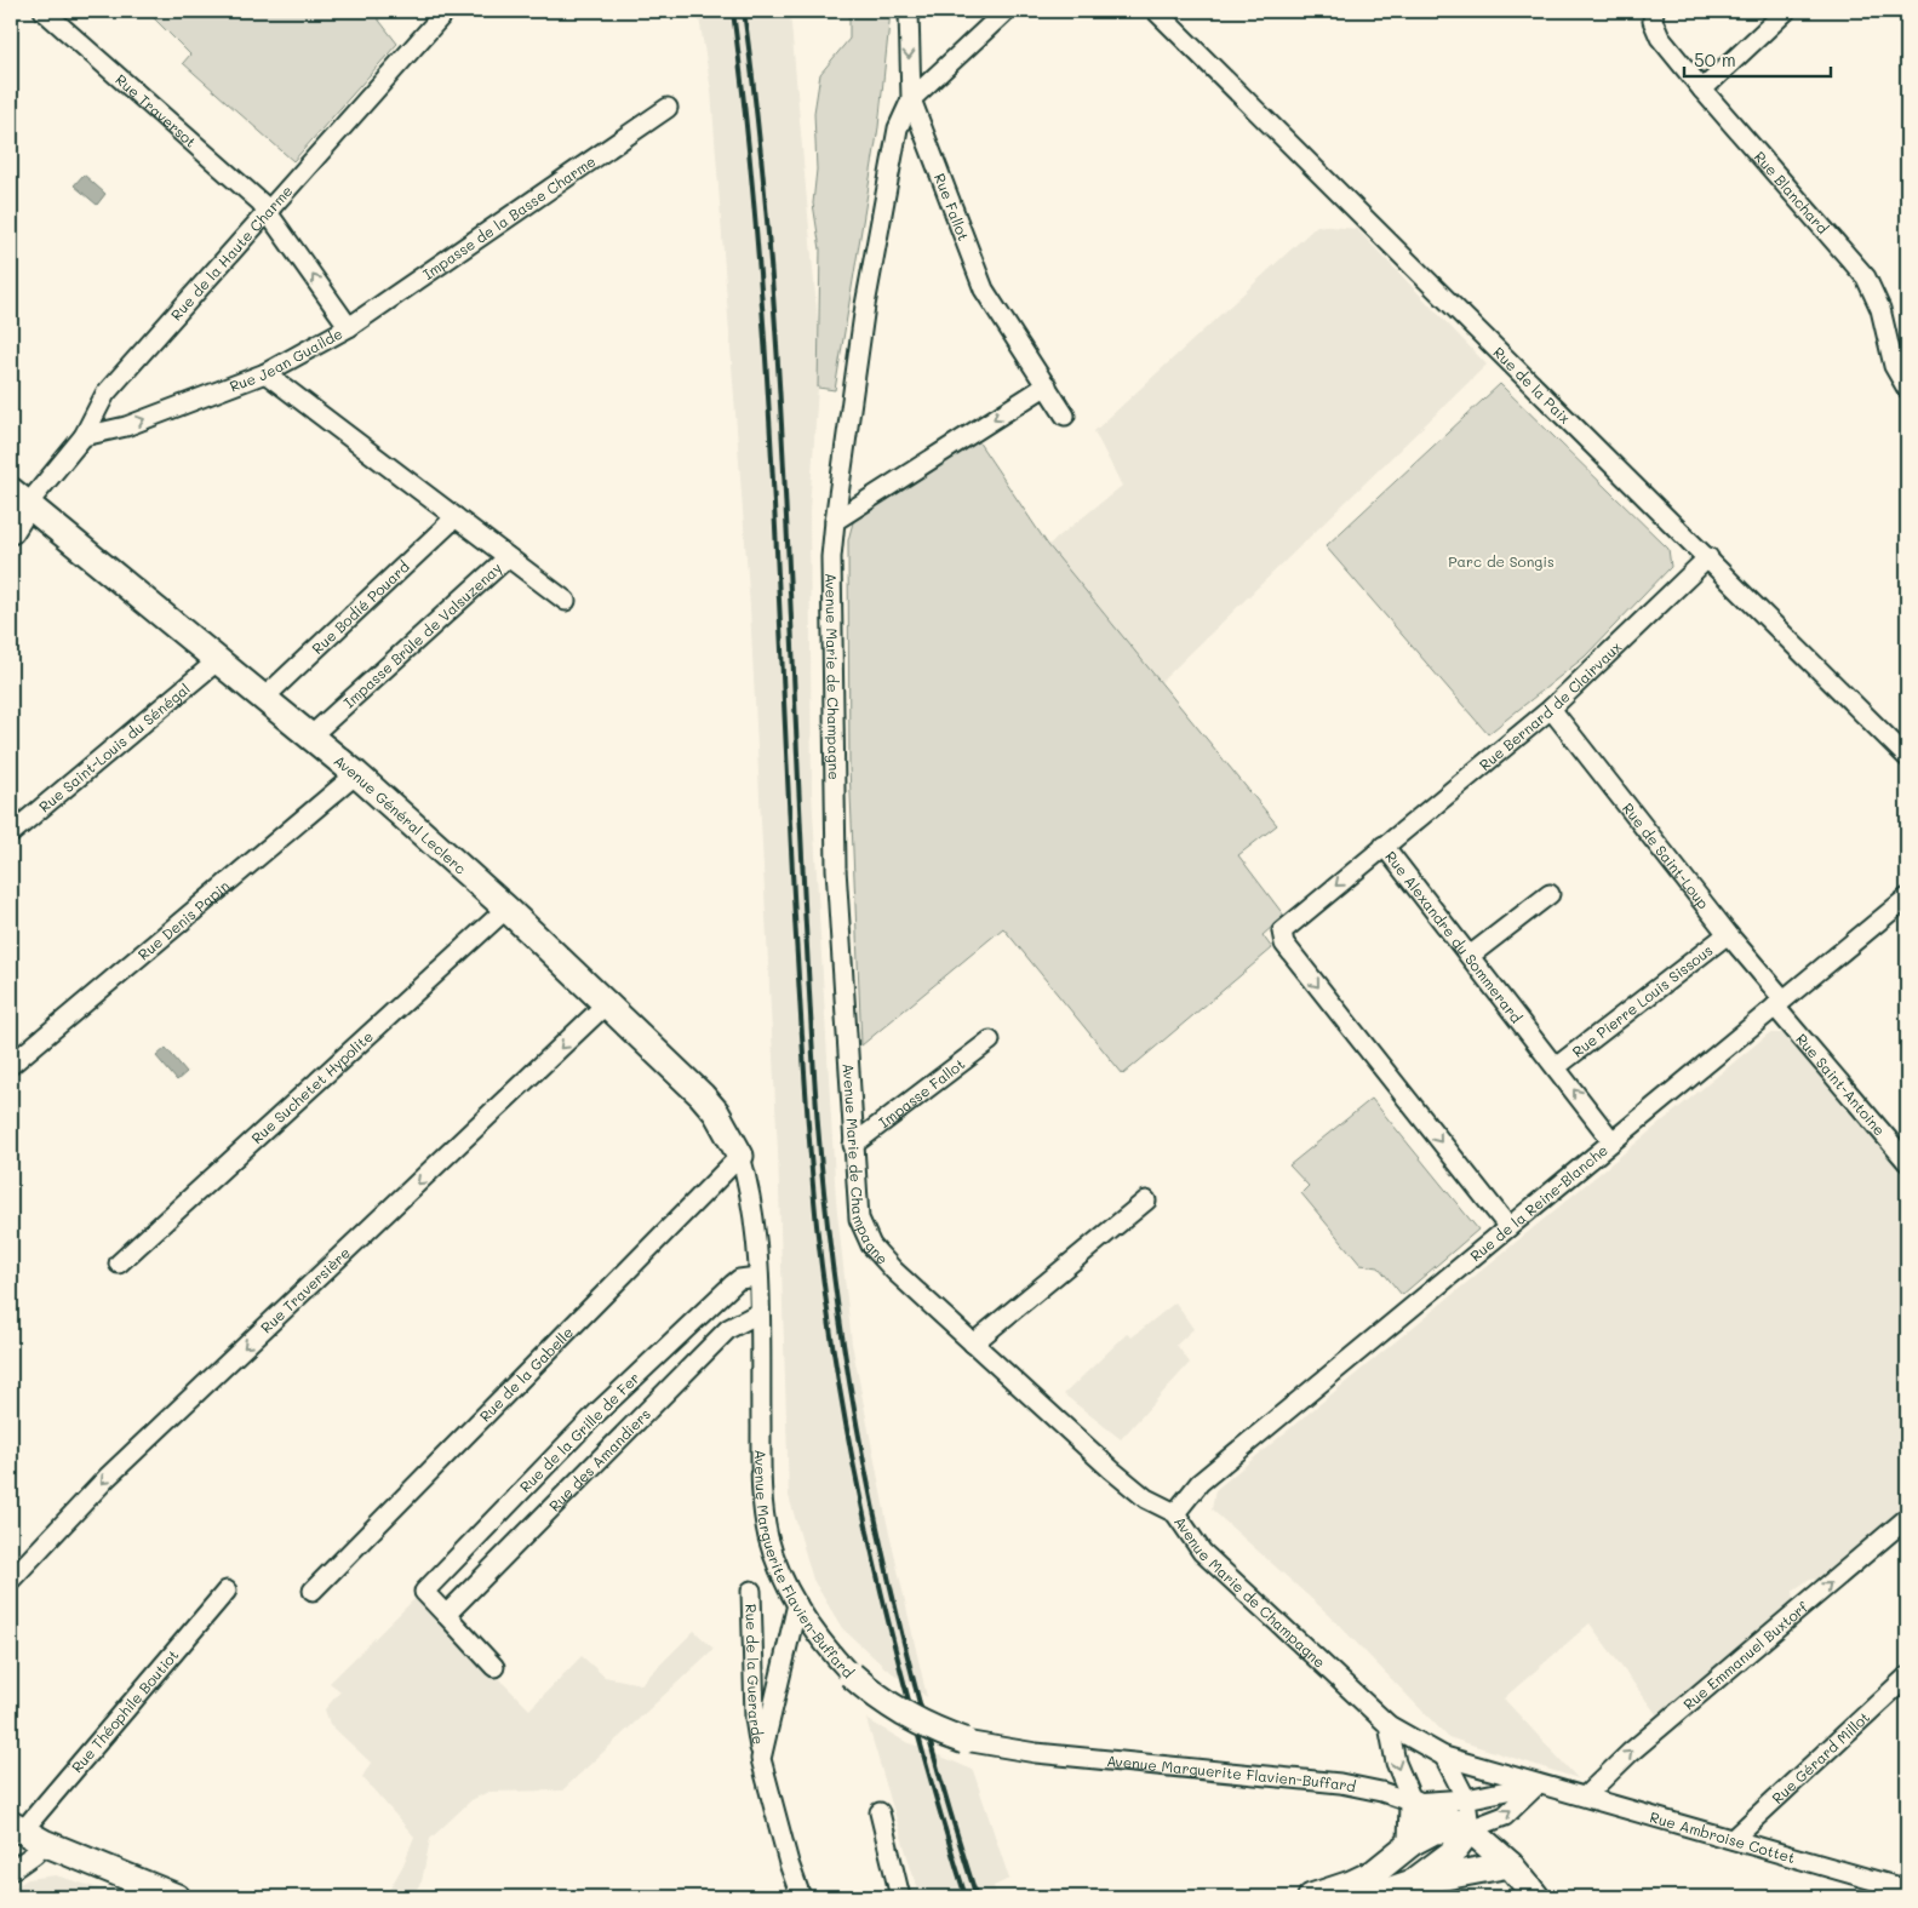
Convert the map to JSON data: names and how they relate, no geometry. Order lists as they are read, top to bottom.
{
  "streets": {
    "main road": ["Avenue Général Leclerc", "Avenue Marguerite Flavien-Buffard"],
    "street": [
      "Rue Traversot",
      "Rue Blanchard",
      "Rue Fallot",
      "Impasse de la Basse Charme",
      "Rue de la Haute Charme",
      "Rue Jean Guailde",
      "Rue de la Paix",
      "Rue Bodié Pouard",
      "Impasse Brûle de Valsuzenay",
      "Avenue Marie de Champagne",
      "Rue Bernard de Clairvaux",
      "Rue Saint-Louis du Sénégal",
      "Rue de Saint-Loup",
      "Rue Denis Papin",
      "Rue Alexandre du Sommerard",
      "Rue Pierre Louis Sissous",
      "Rue Saint-Antoine",
      "Rue Suchetet Hypolite",
      "Impasse Fallot",
      "Rue de la Reine-Blanche",
      "Rue Traversière",
      "Rue de la Gabelle",
      "Rue de la Grille de Fer",
      "Rue des Amandiers",
      "Rue Emmanuel Buxtorf",
      "Rue de la Guerarde",
      "Rue Théophile Boutiot",
      "Rue Gérard Millot",
      "Rue Ambroise Cottet"
    ]
  },
  "crossings": [
    ["Rue Traversot", "Rue de la Haute Charme"],
    ["Rue Traversot", "Rue Jean Guailde"],
    ["Rue Fallot", "Avenue Marie de Champagne"],
    ["Impasse de la Basse Charme", "Rue Jean Guailde"],
    ["Rue de la Haute Charme", "Rue Jean Guailde"],
    ["Rue de la Haute Charme", "Avenue Général Leclerc"],
    ["Rue de la Paix", "Rue Bernard de Clairvaux"],
    ["Rue Bodié Pouard", "Avenue Général Leclerc"],
    ["Impasse Brûle de Valsuzenay", "Avenue Général Leclerc"],
    ["Avenue Marie de Champagne", "Impasse Fallot"],
    ["Avenue Marie de Champagne", "Rue de la Reine-Blanche"],
    ["Avenue Marie de Champagne", "Rue Ambroise Cottet"],
    ["Rue Bernard de Clairvaux", "Rue de Saint-Loup"],
    ["Rue Bernard de Clairvaux", "Rue Alexandre du Sommerard"],
    ["Rue Saint-Louis du Sénégal", "Avenue Général Leclerc"],
    ["Avenue Général Leclerc", "Rue Denis Papin"],
    ["Avenue Général Leclerc", "Rue Suchetet Hypolite"],
    ["Avenue Général Leclerc", "Rue Traversière"],
    ["Avenue Général Leclerc", "Rue de la Gabelle"],
    ["Avenue Général Leclerc", "Avenue Marguerite Flavien-Buffard"],
    ["Rue de Saint-Loup", "Rue Pierre Louis Sissous"],
    ["Rue de Saint-Loup", "Rue Saint-Antoine"],
    ["Rue de Saint-Loup", "Rue de la Reine-Blanche"],
    ["Rue Alexandre du Sommerard", "Rue Pierre Louis Sissous"],
    ["Rue Alexandre du Sommerard", "Rue de la Reine-Blanche"],
    ["Rue Saint-Antoine", "Rue de la Reine-Blanche"],
    ["Rue de la Gabelle", "Avenue Marguerite Flavien-Buffard"],
    ["Rue de la Grille de Fer", "Rue des Amandiers"],
    ["Rue de la Grille de Fer", "Avenue Marguerite Flavien-Buffard"],
    ["Rue des Amandiers", "Avenue Marguerite Flavien-Buffard"],
    ["Avenue Marguerite Flavien-Buffard", "Rue de la Guerarde"],
    ["Rue Emmanuel Buxtorf", "Rue Ambroise Cottet"],
    ["Rue Gérard Millot", "Rue Ambroise Cottet"]
  ],
  "one_way": ["Rue Traversière", "Rue Emmanuel Buxtorf"],
  "parks": ["Parc de Songis"],
  "scale_bar": "50 m"
}
